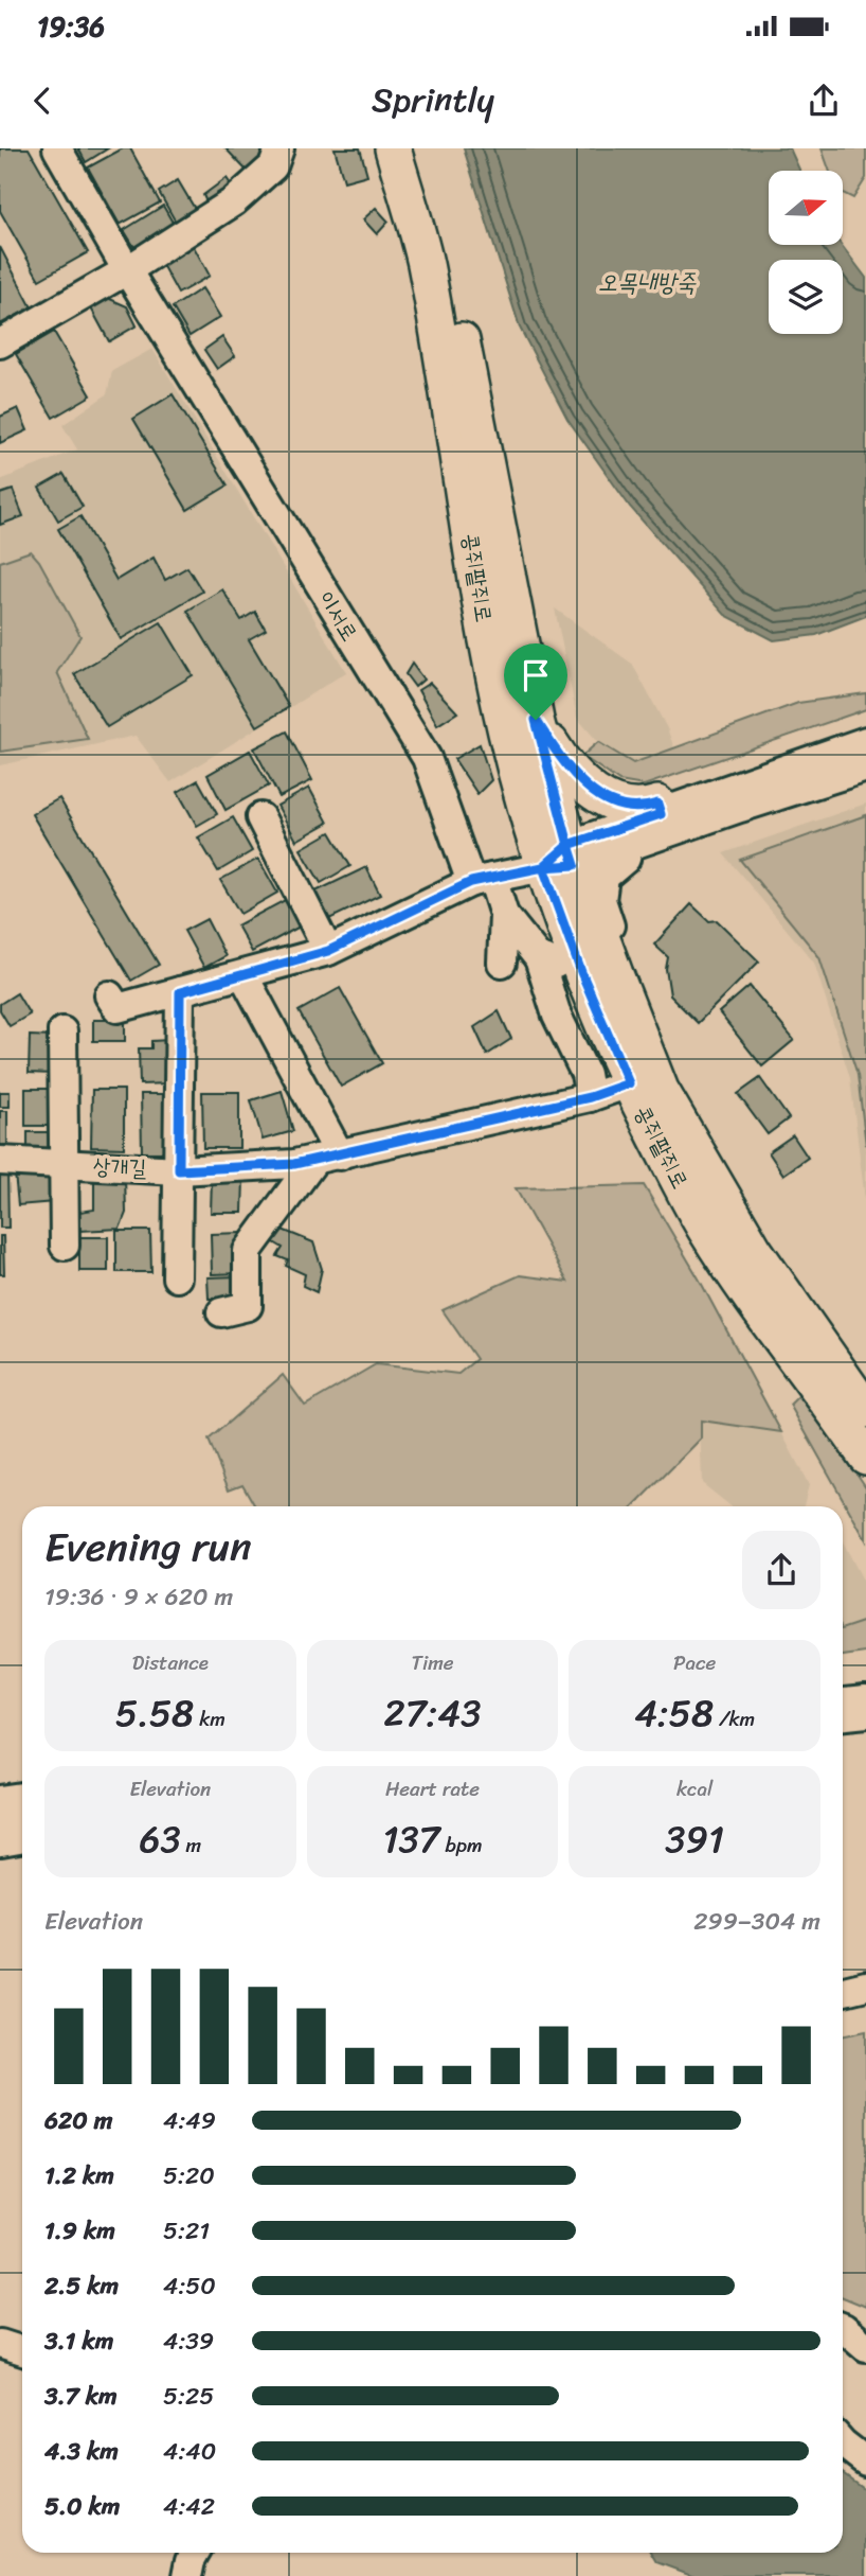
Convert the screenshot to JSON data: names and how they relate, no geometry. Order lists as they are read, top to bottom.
{
  "streets": {
    "main road": ["콩쥐팥쥐로"],
    "street": ["이서로", "상개길"]
  },
  "crossings": [
    ["콩쥐팥쥐로", "상개길"]
  ],
  "water": ["오목내방죽"],
  "north": "right",
  "page": {
    "status": "19:36",
    "header": "Sprintly",
    "heading": ["Evening run", "19:36 · 9 × 620 m"],
    "stats": [
      ["Distance", "5.58 km"],
      ["Time", "27:43"],
      ["Pace", "4:58 /km"],
      ["Elevation", "63 m"],
      ["Heart rate", "137 bpm"],
      ["kcal", "391"]
    ],
    "chart": ["Elevation", "299–304 m"],
    "list": [
      {
        "name": "620 m",
        "note": "4:49"
      },
      {
        "name": "1.2 km",
        "note": "5:20"
      },
      {
        "name": "1.9 km",
        "note": "5:21"
      },
      {
        "name": "2.5 km",
        "note": "4:50"
      },
      {
        "name": "3.1 km",
        "note": "4:39"
      },
      {
        "name": "3.7 km",
        "note": "5:25"
      },
      {
        "name": "4.3 km",
        "note": "4:40"
      },
      {
        "name": "5.0 km",
        "note": "4:42"
      }
    ]
  }
}
